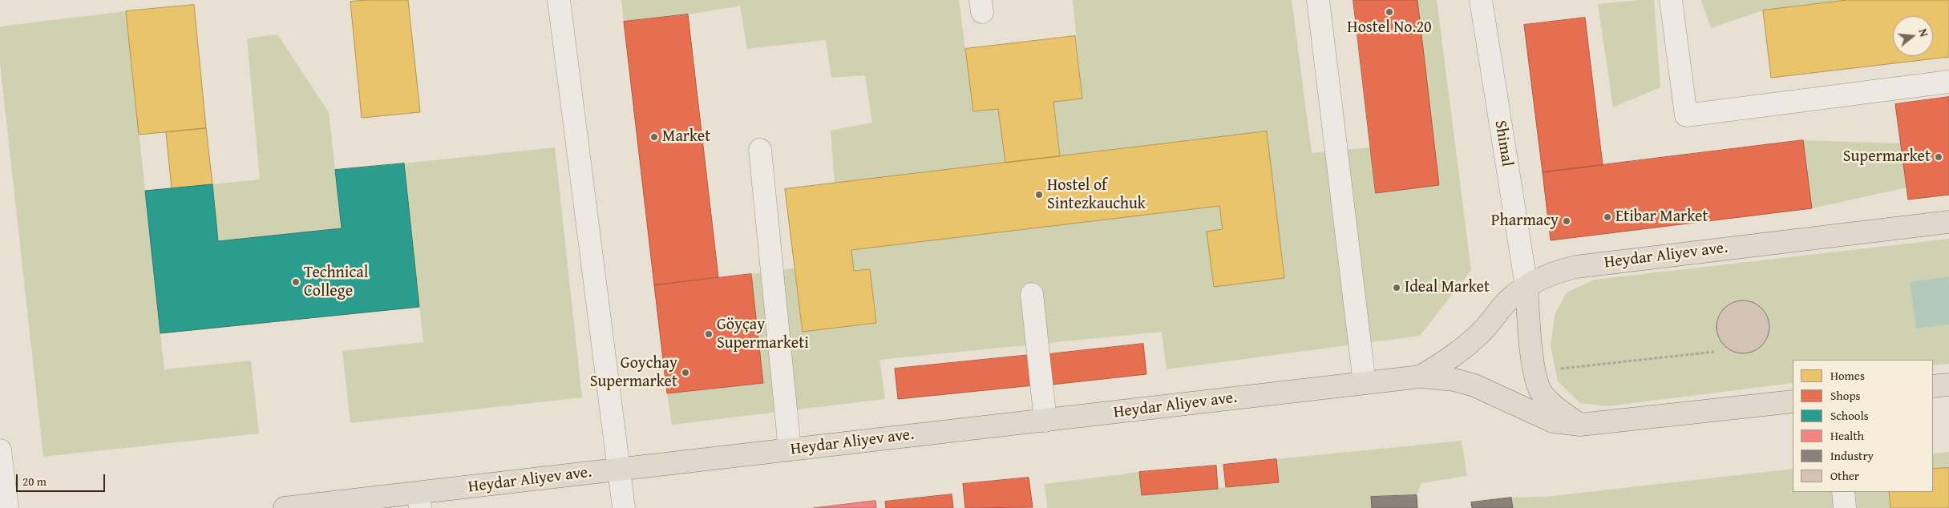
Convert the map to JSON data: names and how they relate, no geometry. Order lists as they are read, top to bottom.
{
  "streets": {
    "main road": ["Heydar Aliyev ave."],
    "street": ["Shimal"]
  },
  "crossings": [
    ["Shimal", "Heydar Aliyev ave."]
  ],
  "places": [
    "Hostel No.20",
    "Market",
    "Supermarket",
    "Hostel of Sintezkauchuk",
    "Etibar Market",
    "Pharmacy",
    "Technical College",
    "Ideal Market",
    "Göyçay Supermarketi",
    "Goychay Supermarket"
  ],
  "legend": [
    "Homes",
    "Shops",
    "Schools",
    "Health",
    "Industry",
    "Other"
  ],
  "scale_bar": "20 m",
  "north": "right"
}
